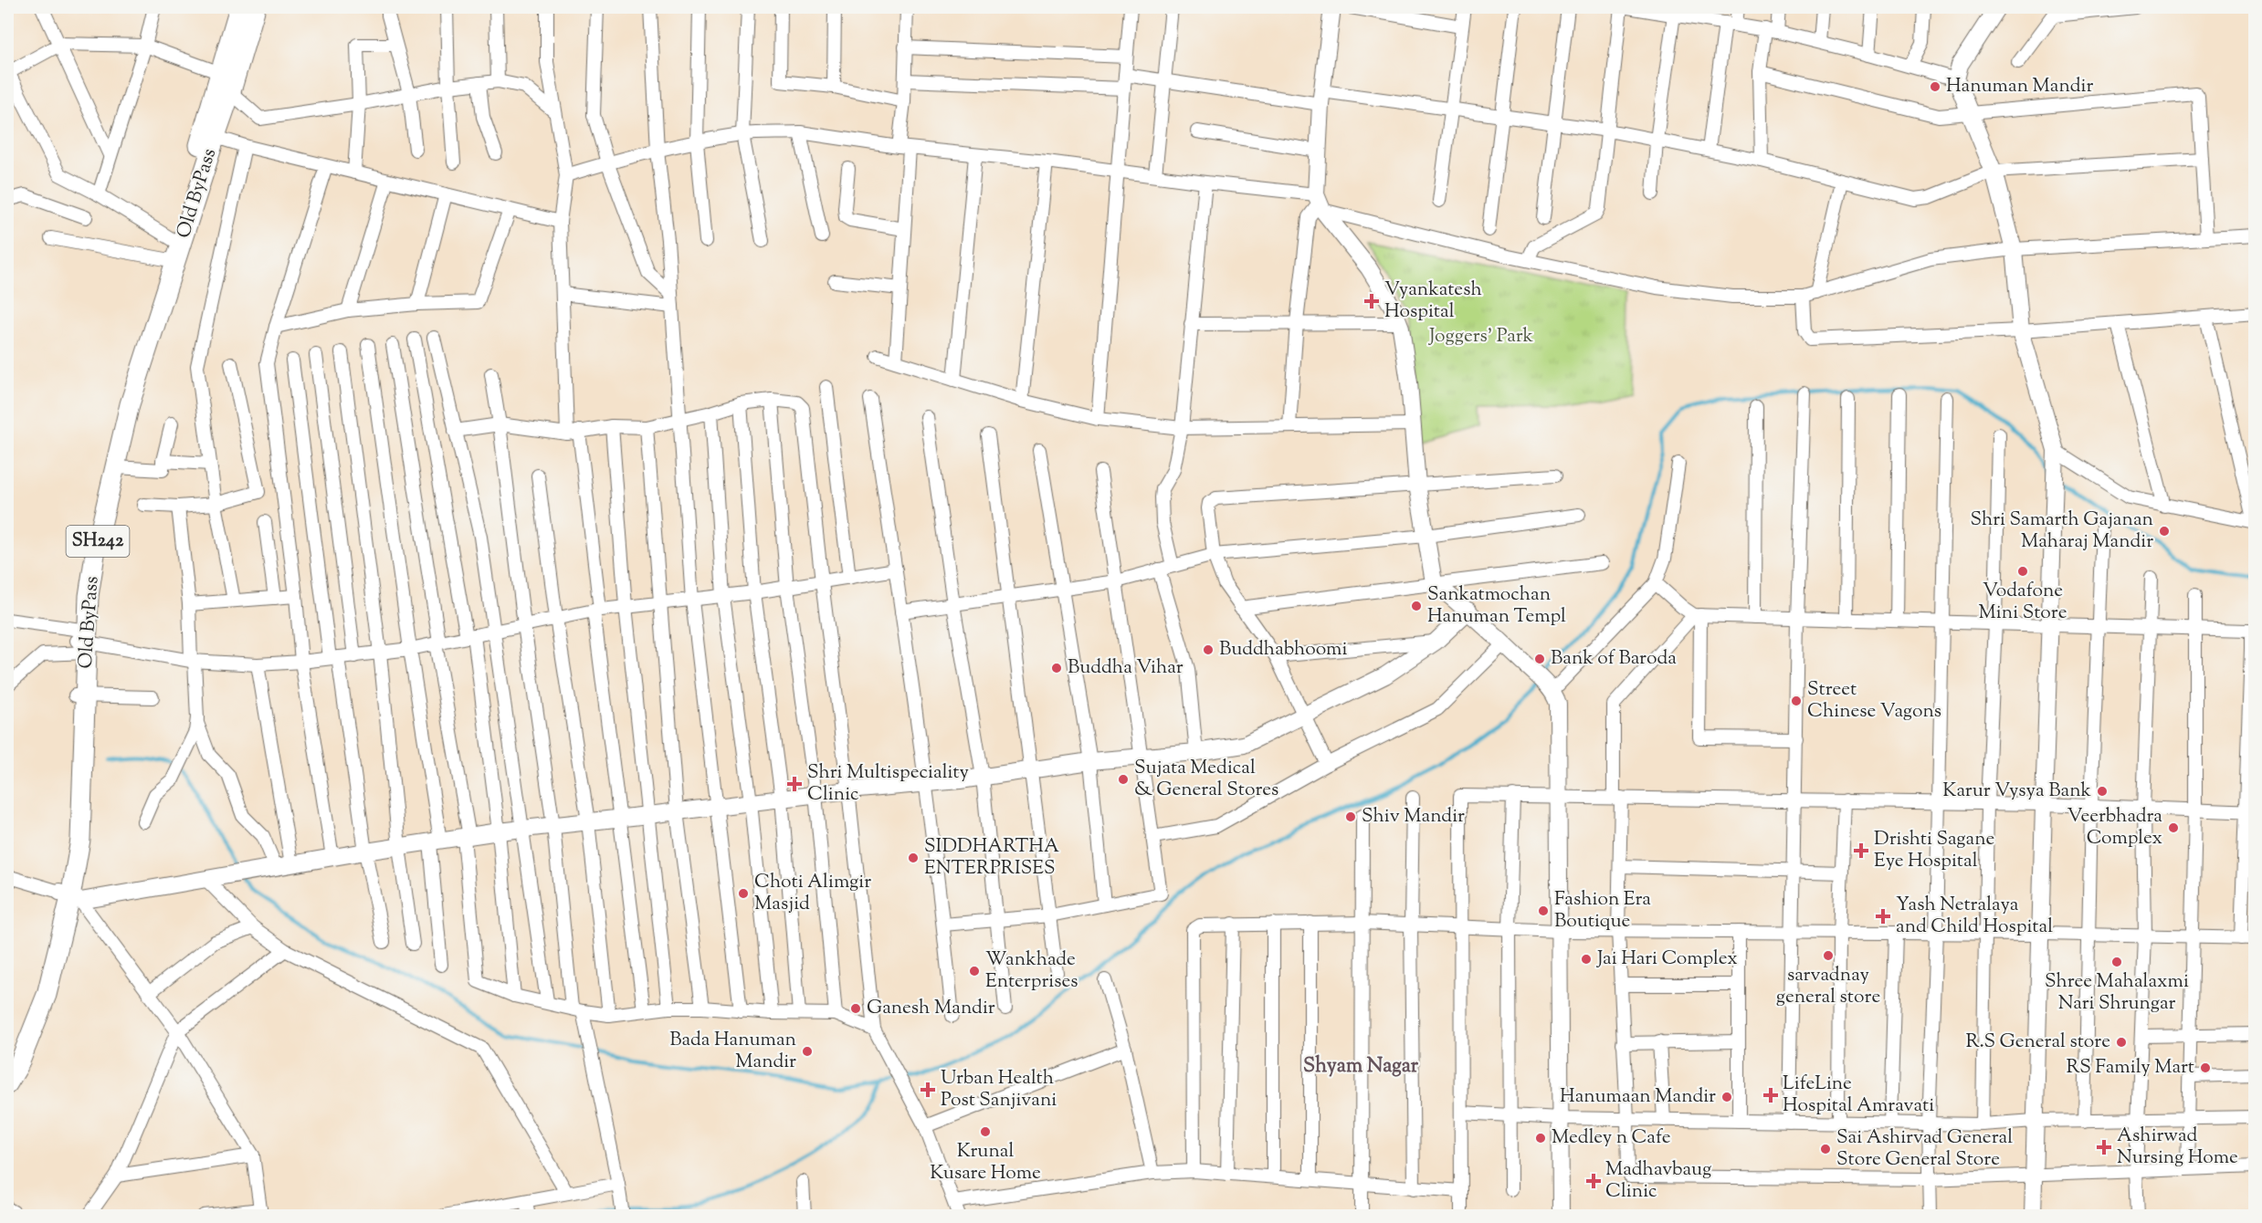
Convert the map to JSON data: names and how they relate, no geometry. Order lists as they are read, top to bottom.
{
  "streets": {
    "main road": ["Old ByPass", "SH242"]
  },
  "districts": ["Shyam Nagar"],
  "parks": ["Joggers' Park"],
  "places": {
    "other": [
      "Hanuman Mandir",
      "Shri Samarth Gajanan Maharaj Mandir",
      "Vodafone Mini Store",
      "Sankatmochan Hanuman Templ",
      "Buddhabhoomi",
      "Bank of Baroda",
      "Buddha Vihar",
      "Street Chinese Vagons",
      "Sujata Medical & General Stores",
      "Karur Vysya Bank",
      "Shiv Mandir",
      "Veerbhadra Complex",
      "SIDDHARTHA ENTERPRISES",
      "Choti Alimgir Masjid",
      "Fashion Era Boutique",
      "sarvadnay general store",
      "Jai Hari Complex",
      "Shree Mahalaxmi Nari Shrungar",
      "Wankhade Enterprises",
      "Ganesh Mandir",
      "R.S General store",
      "Bada Hanuman Mandir",
      "RS Family Mart",
      "Hanumaan Mandir",
      "Krunal Kusare Home",
      "Medley n Cafe",
      "Sai Ashirvad General Store General Store"
    ],
    "health": [
      "Vyankatesh Hospital",
      "Shri Multispeciality Clinic",
      "Drishti Sagane Eye Hospital",
      "Yash Netralaya and Child Hospital",
      "Urban Health Post Sanjivani",
      "LifeLine Hospital Amravati",
      "Ashirwad Nursing Home",
      "Madhavbaug Clinic"
    ]
  }
}
